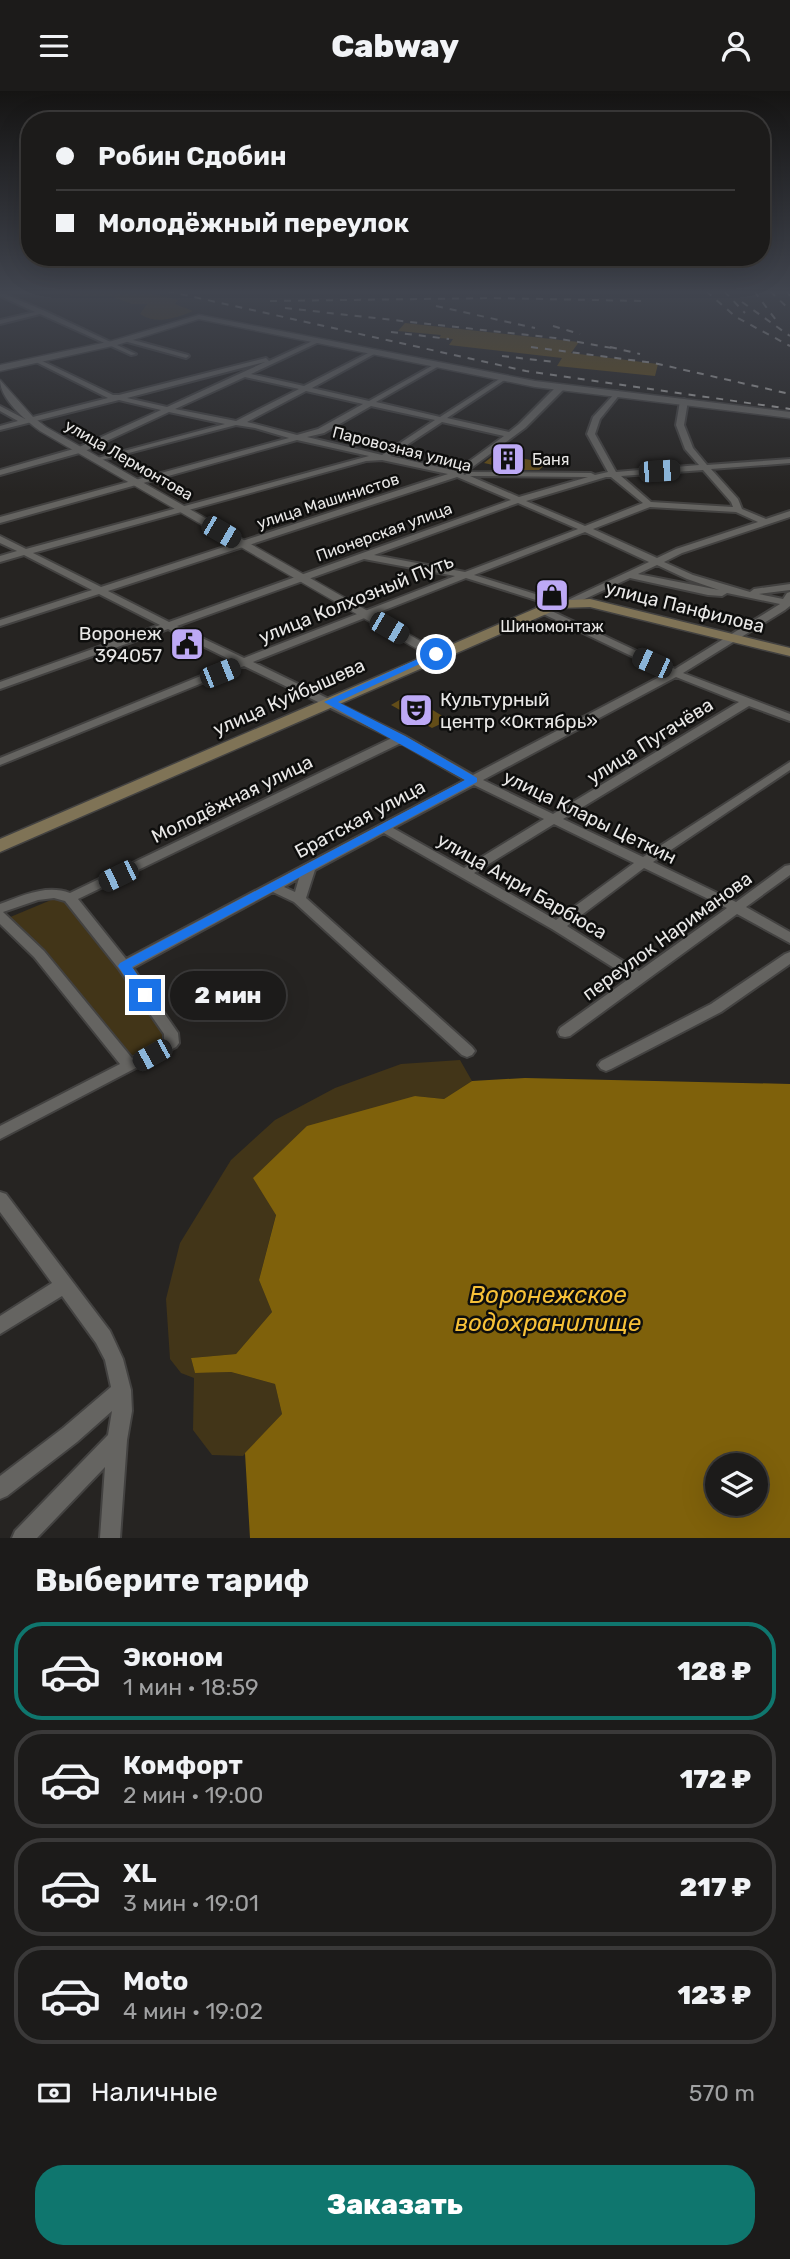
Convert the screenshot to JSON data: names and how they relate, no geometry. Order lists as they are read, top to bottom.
{
  "streets": {
    "main road": ["улица Панфилова", "улица Куйбышева"],
    "street": [
      "Паровозная улица",
      "улица Лермонтова",
      "улица Машинистов",
      "Пионерская улица",
      "улица Колхозный Путь",
      "улица Пугачёва",
      "Молодёжная улица",
      "улица Клары Цеткин",
      "Братская улица",
      "улица Анри Барбюса",
      "переулок Нариманова"
    ]
  },
  "crossings": [
    ["Паровозная улица", "улица Машинистов"],
    ["Паровозная улица", "Пионерская улица"],
    ["Паровозная улица", "улица Колхозный Путь"],
    ["Паровозная улица", "Братская улица"],
    ["улица Лермонтова", "улица Машинистов"],
    ["улица Лермонтова", "Пионерская улица"],
    ["улица Лермонтова", "улица Колхозный Путь"],
    ["улица Лермонтова", "улица Куйбышева"],
    ["Пионерская улица", "улица Панфилова"],
    ["улица Колхозный Путь", "улица Панфилова"],
    ["улица Панфилова", "улица Куйбышева"],
    ["улица Панфилова", "Братская улица"],
    ["улица Пугачёва", "улица Клары Цеткин"],
    ["улица Пугачёва", "улица Анри Барбюса"],
    ["Молодёжная улица", "улица Клары Цеткин"],
    ["улица Клары Цеткин", "Братская улица"],
    ["улица Клары Цеткин", "переулок Нариманова"],
    ["Братская улица", "улица Анри Барбюса"],
    ["улица Анри Барбюса", "переулок Нариманова"]
  ],
  "water": ["Воронежское водохранилище"],
  "places": {
    "building": ["Баня"],
    "shop": ["Шиномонтаж"],
    "public building": ["Воронеж 394057"],
    "theatre": ["Культурный центр «Октябрь»"]
  },
  "page": {
    "header": "Cabway",
    "banner": ["Робин Сдобин", "Молодёжный переулок"],
    "bubble": "2 мин",
    "heading": "Выберите тариф",
    "list": [
      {
        "name": "Эконом",
        "note": "1 мин · 18:59",
        "value": "128 ₽"
      },
      {
        "name": "Комфорт",
        "note": "2 мин · 19:00",
        "value": "172 ₽"
      },
      {
        "name": "XL",
        "note": "3 мин · 19:01",
        "value": "217 ₽"
      },
      {
        "name": "Moto",
        "note": "4 мин · 19:02",
        "value": "123 ₽"
      }
    ],
    "pay": ["Наличные", "570 m"],
    "buttons": "Заказать"
  }
}
